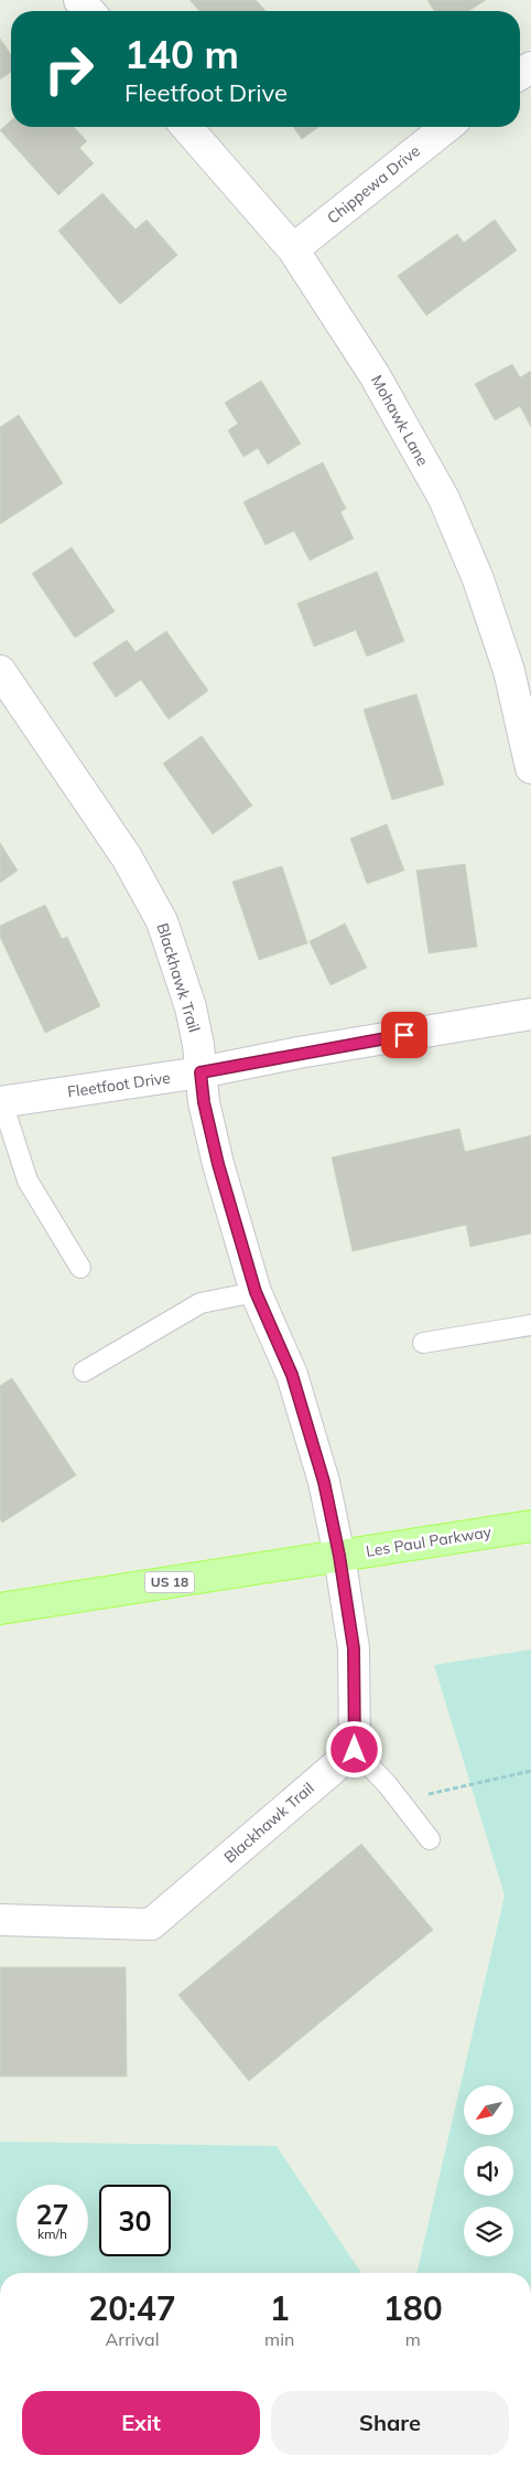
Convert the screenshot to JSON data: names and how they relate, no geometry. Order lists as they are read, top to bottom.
{
  "streets": {
    "main road": ["Les Paul Parkway", "US 18"],
    "street": [
      "Chippewa Drive",
      "Mohawk Lane",
      "Blackhawk Trail",
      "Fleetfoot Drive"
    ]
  },
  "crossings": [
    ["Chippewa Drive", "Mohawk Lane"],
    ["Blackhawk Trail", "Fleetfoot Drive"],
    ["Blackhawk Trail", "Les Paul Parkway"]
  ],
  "north": "bottom left",
  "page": {
    "turn": ["140 m", "Fleetfoot Drive"],
    "speed": "27 km/h",
    "limit": "30",
    "eta": [
      "20:47",
      "Arrival",
      "1",
      "min",
      "180",
      "m"
    ],
    "buttons": ["Exit", "Share"]
  }
}
